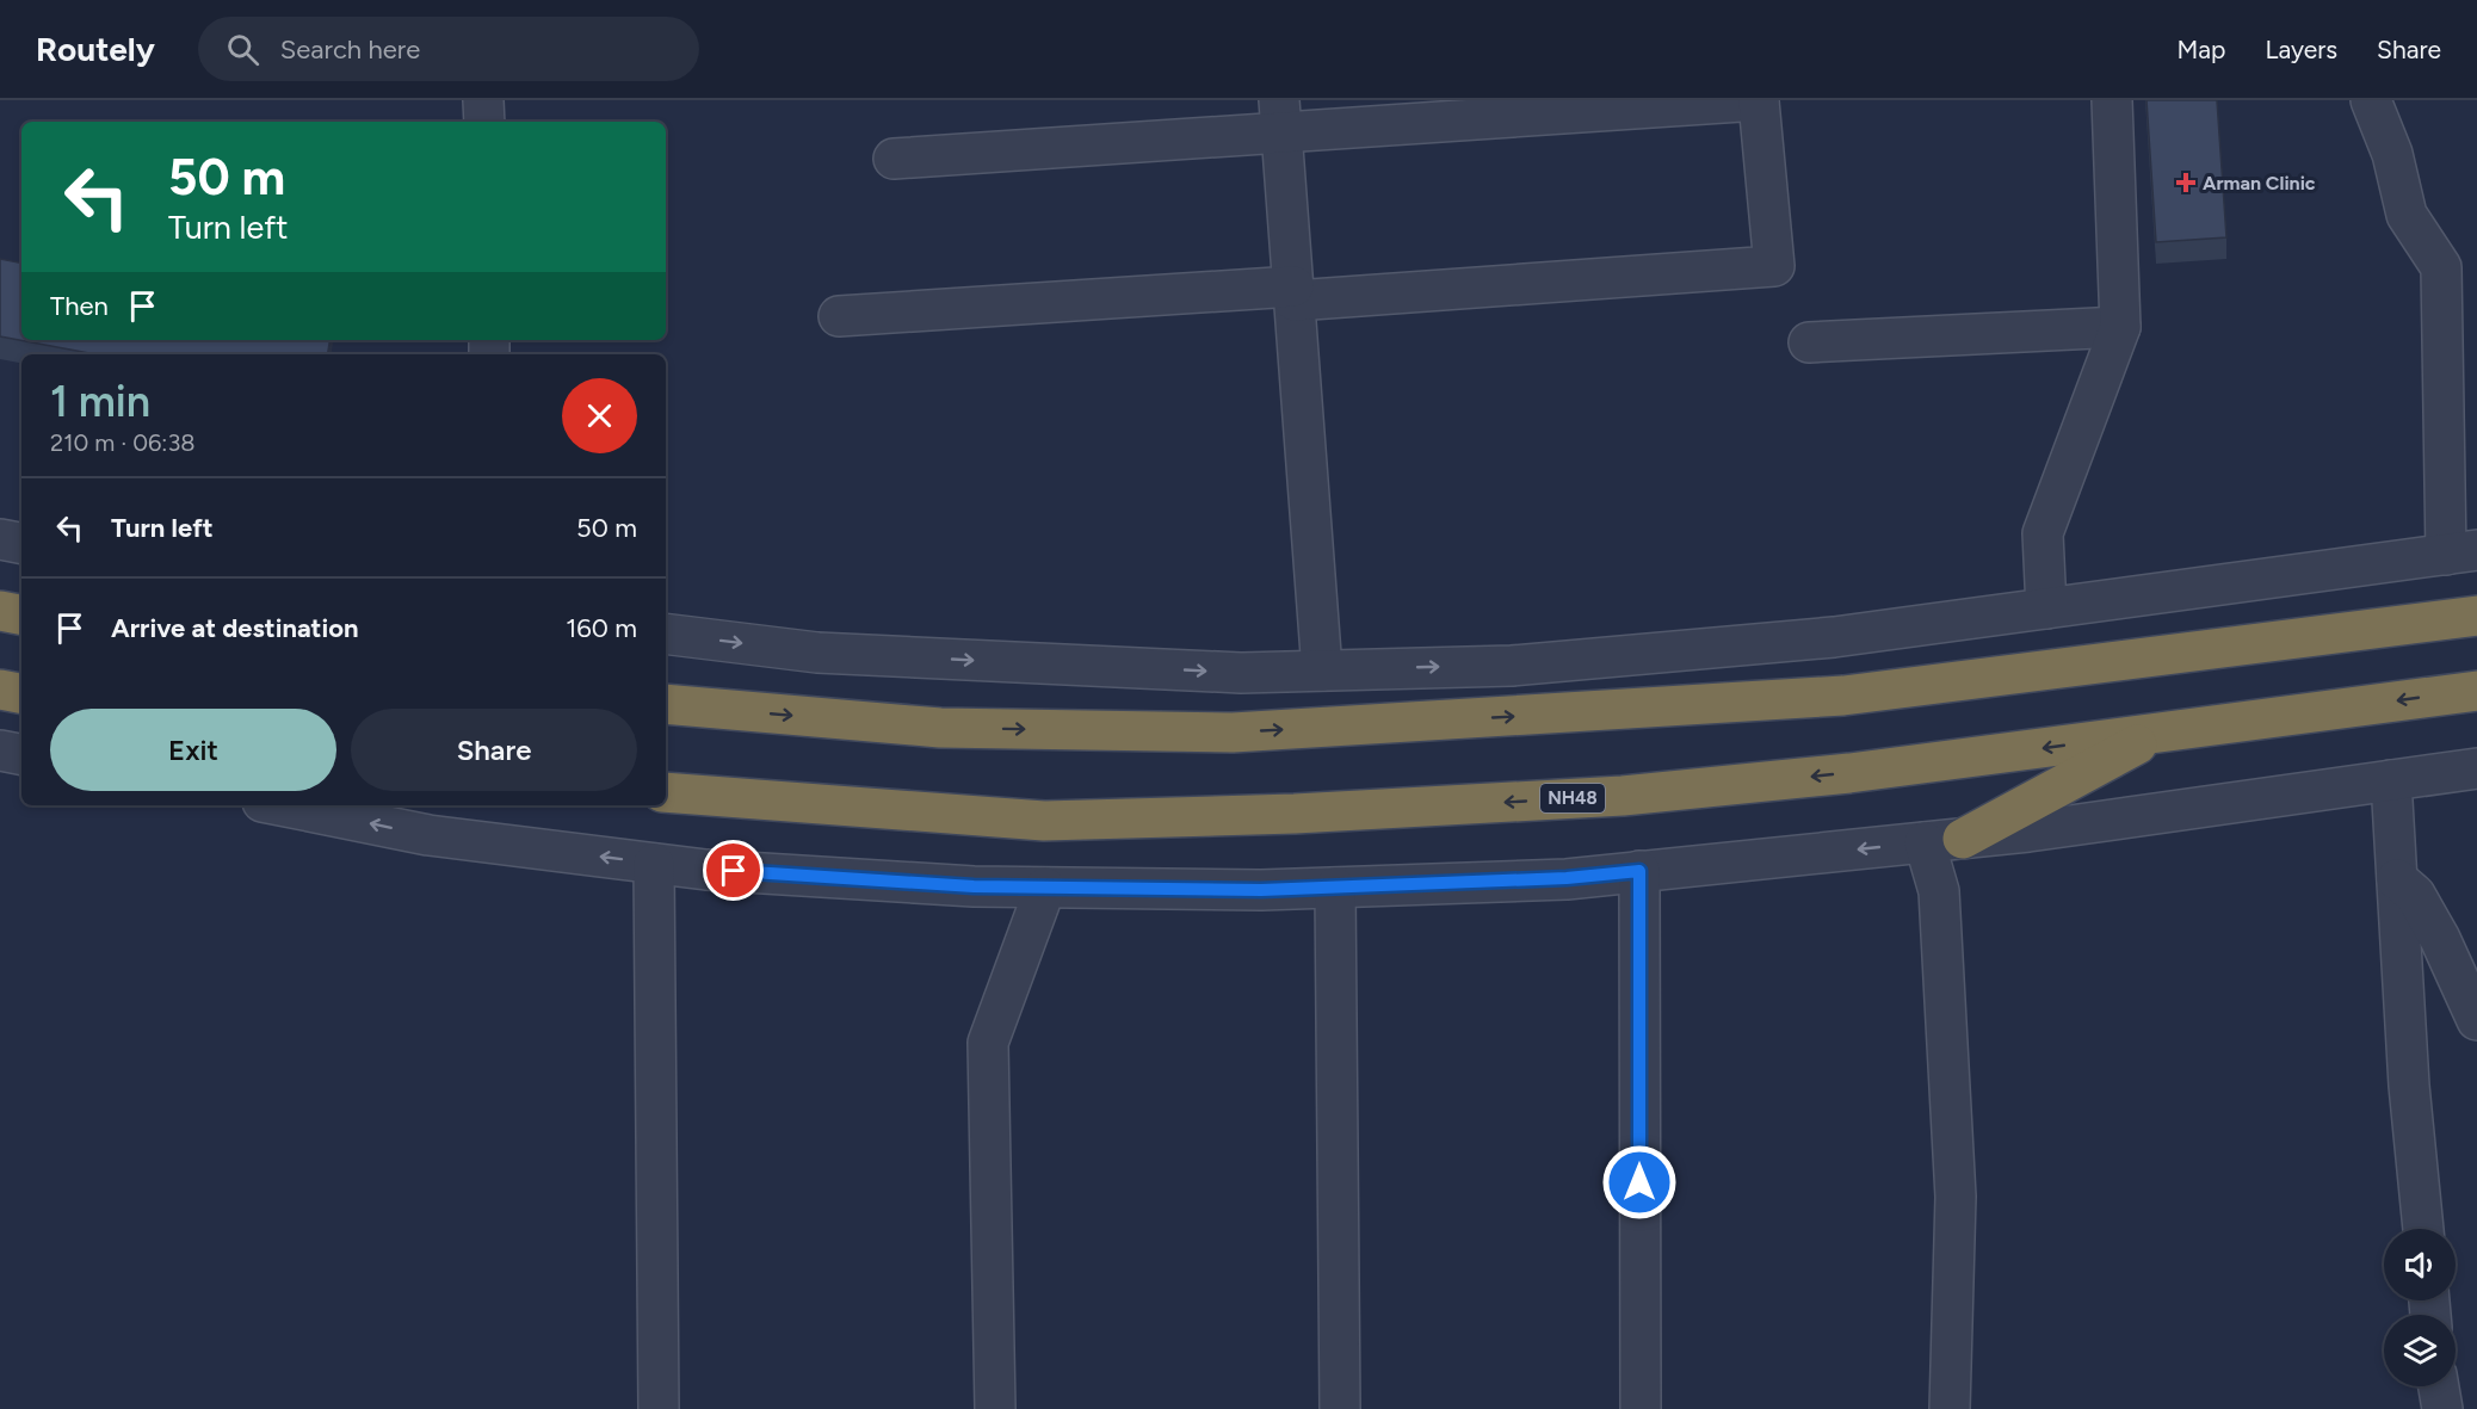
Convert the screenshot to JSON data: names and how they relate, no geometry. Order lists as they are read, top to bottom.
{
  "streets": {
    "highway": ["NH48"]
  },
  "places": {
    "health": ["Arman Clinic"]
  },
  "page": {
    "header": "Routely",
    "search": "Search here",
    "nav": ["Map", "Layers", "Share"],
    "turn": ["50 m", "Turn left"],
    "then": "Then",
    "heading": ["1 min", "210 m · 06:38"],
    "list": [
      {
        "name": "Turn left",
        "value": "50 m"
      },
      {
        "name": "Arrive at destination",
        "value": "160 m"
      }
    ],
    "buttons": ["Exit", "Share"]
  }
}
